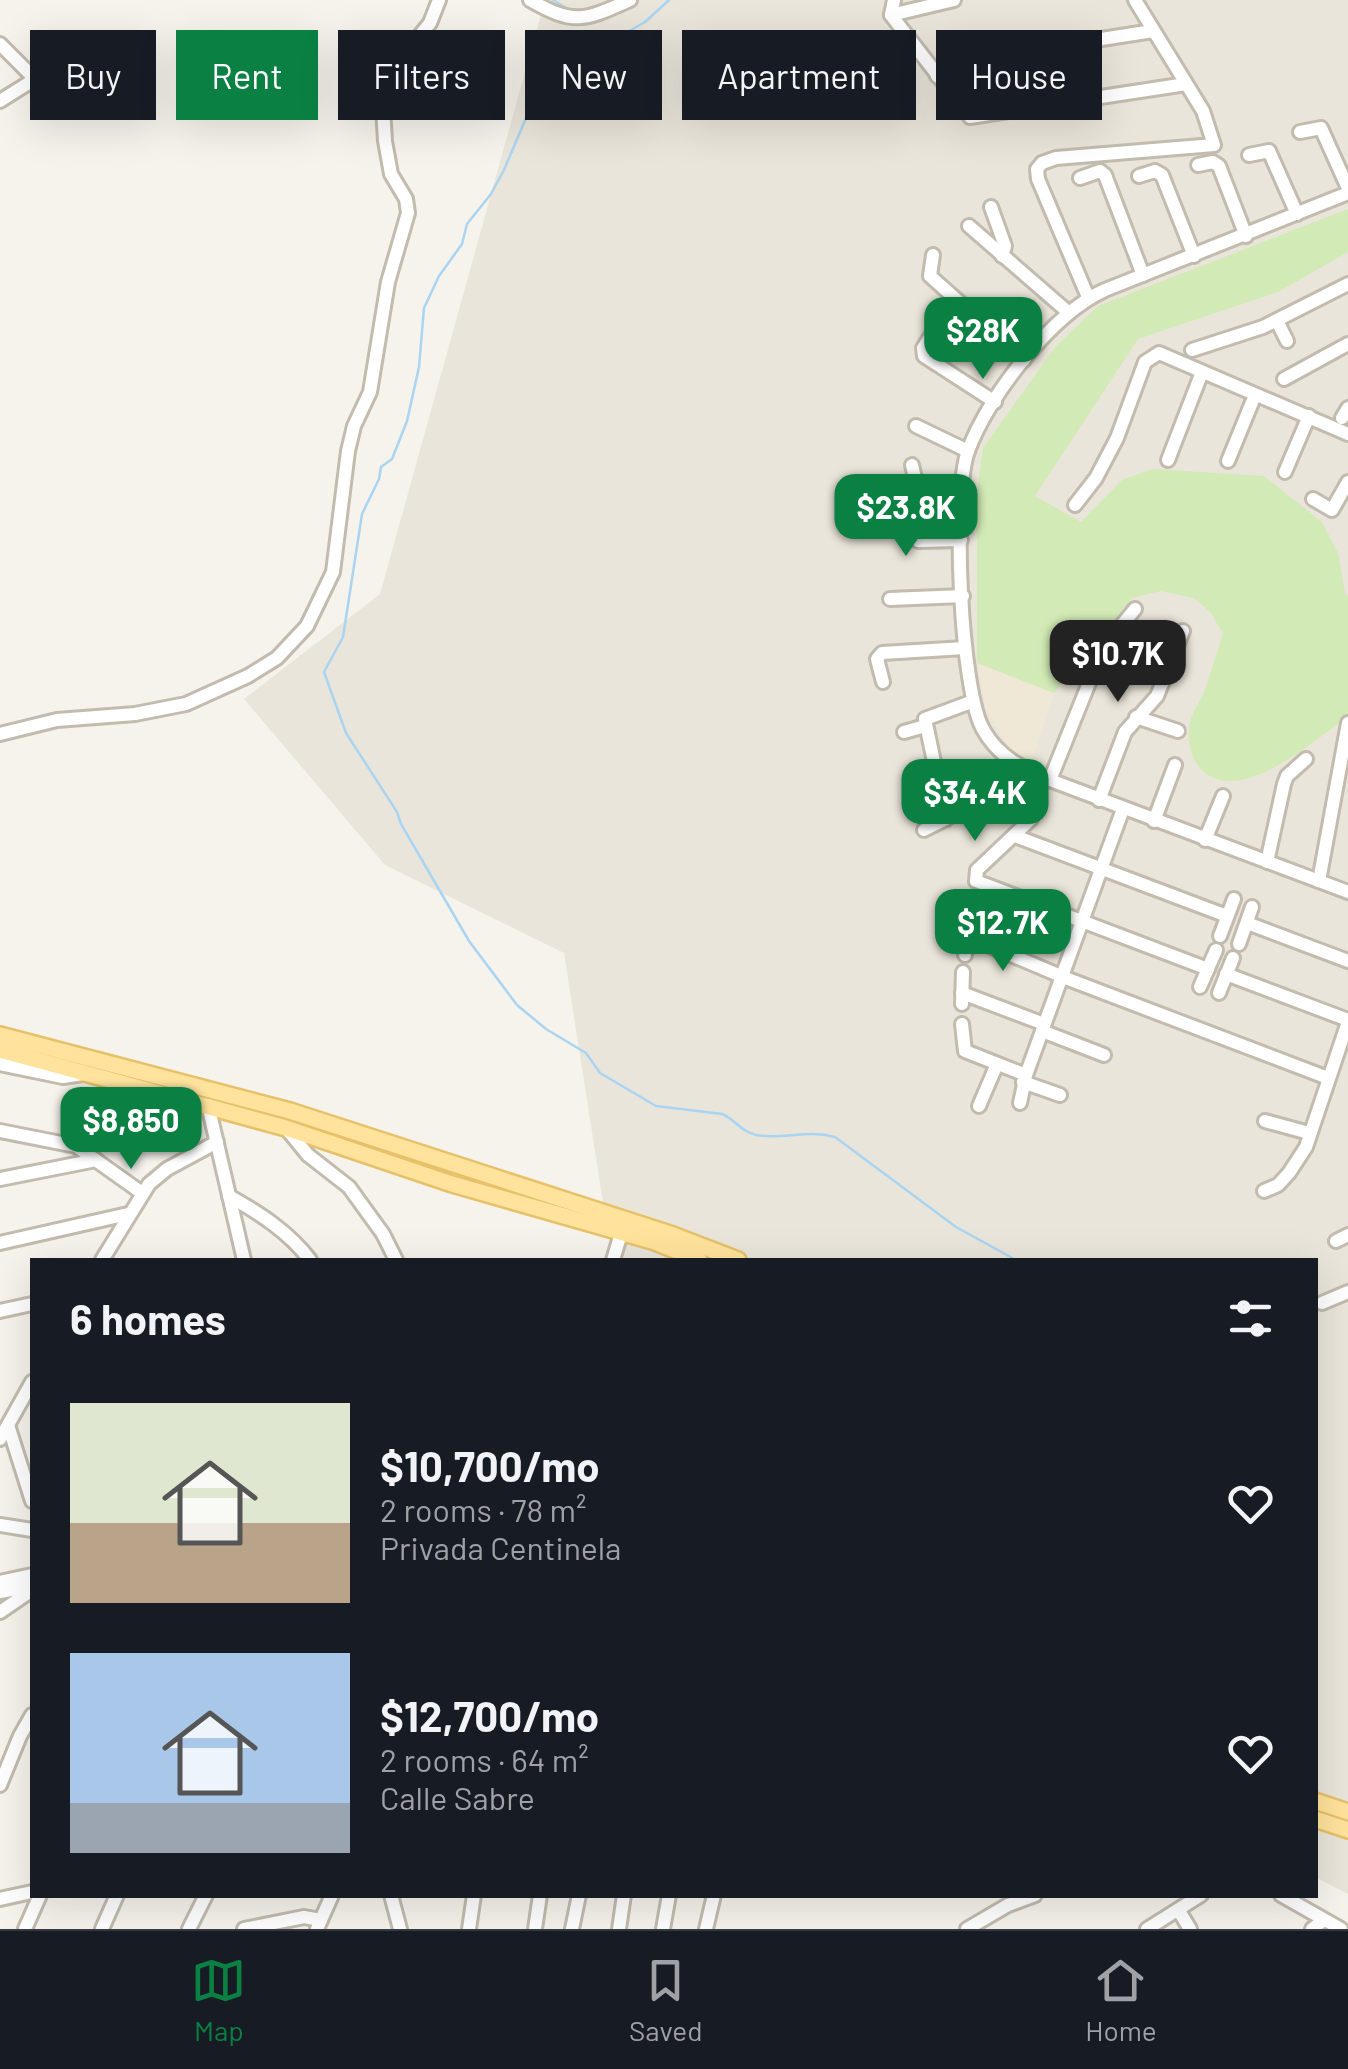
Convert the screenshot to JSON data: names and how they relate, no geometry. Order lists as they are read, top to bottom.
{
  "page": {
    "chip": [
      "Buy",
      "Rent",
      "Filters",
      "New",
      "Apartment",
      "House"
    ],
    "price": [
      "$28K",
      "$23.8K",
      "$10.7K",
      "$34.4K",
      "$12.7K",
      "$8,850"
    ],
    "heading": "6 homes",
    "list": [
      {
        "name": "$10,700/mo",
        "note": "2 rooms · 78 m² · Privada Centinela"
      },
      {
        "name": "$12,700/mo",
        "note": "2 rooms · 64 m² · Calle Sabre"
      }
    ],
    "tabs": ["Map", "Saved", "Home"]
  }
}
